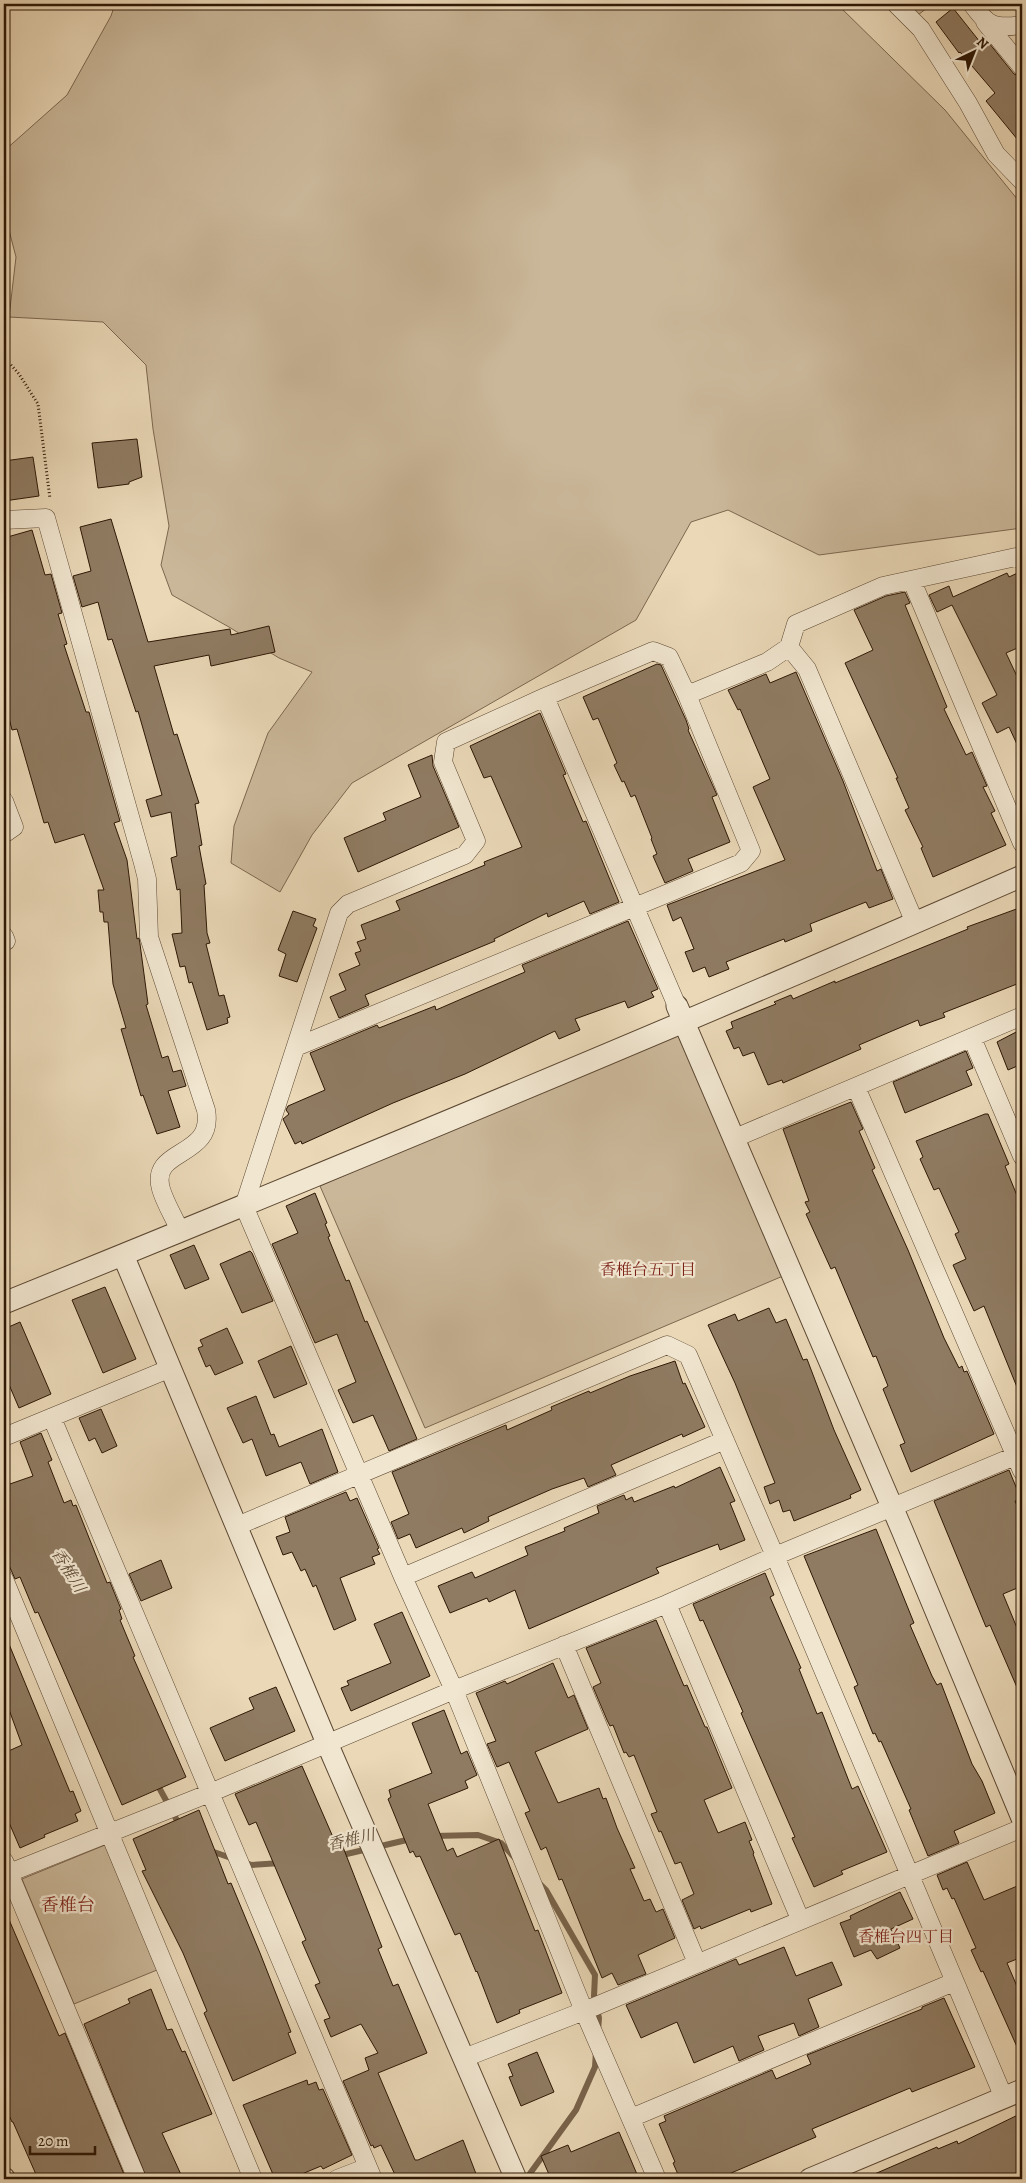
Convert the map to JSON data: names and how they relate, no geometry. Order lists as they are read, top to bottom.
{
  "districts": ["香椎台五丁目", "香椎台", "香椎台四丁目"],
  "water": ["香椎川"],
  "scale_bar": "20 m",
  "north": "top right"
}
